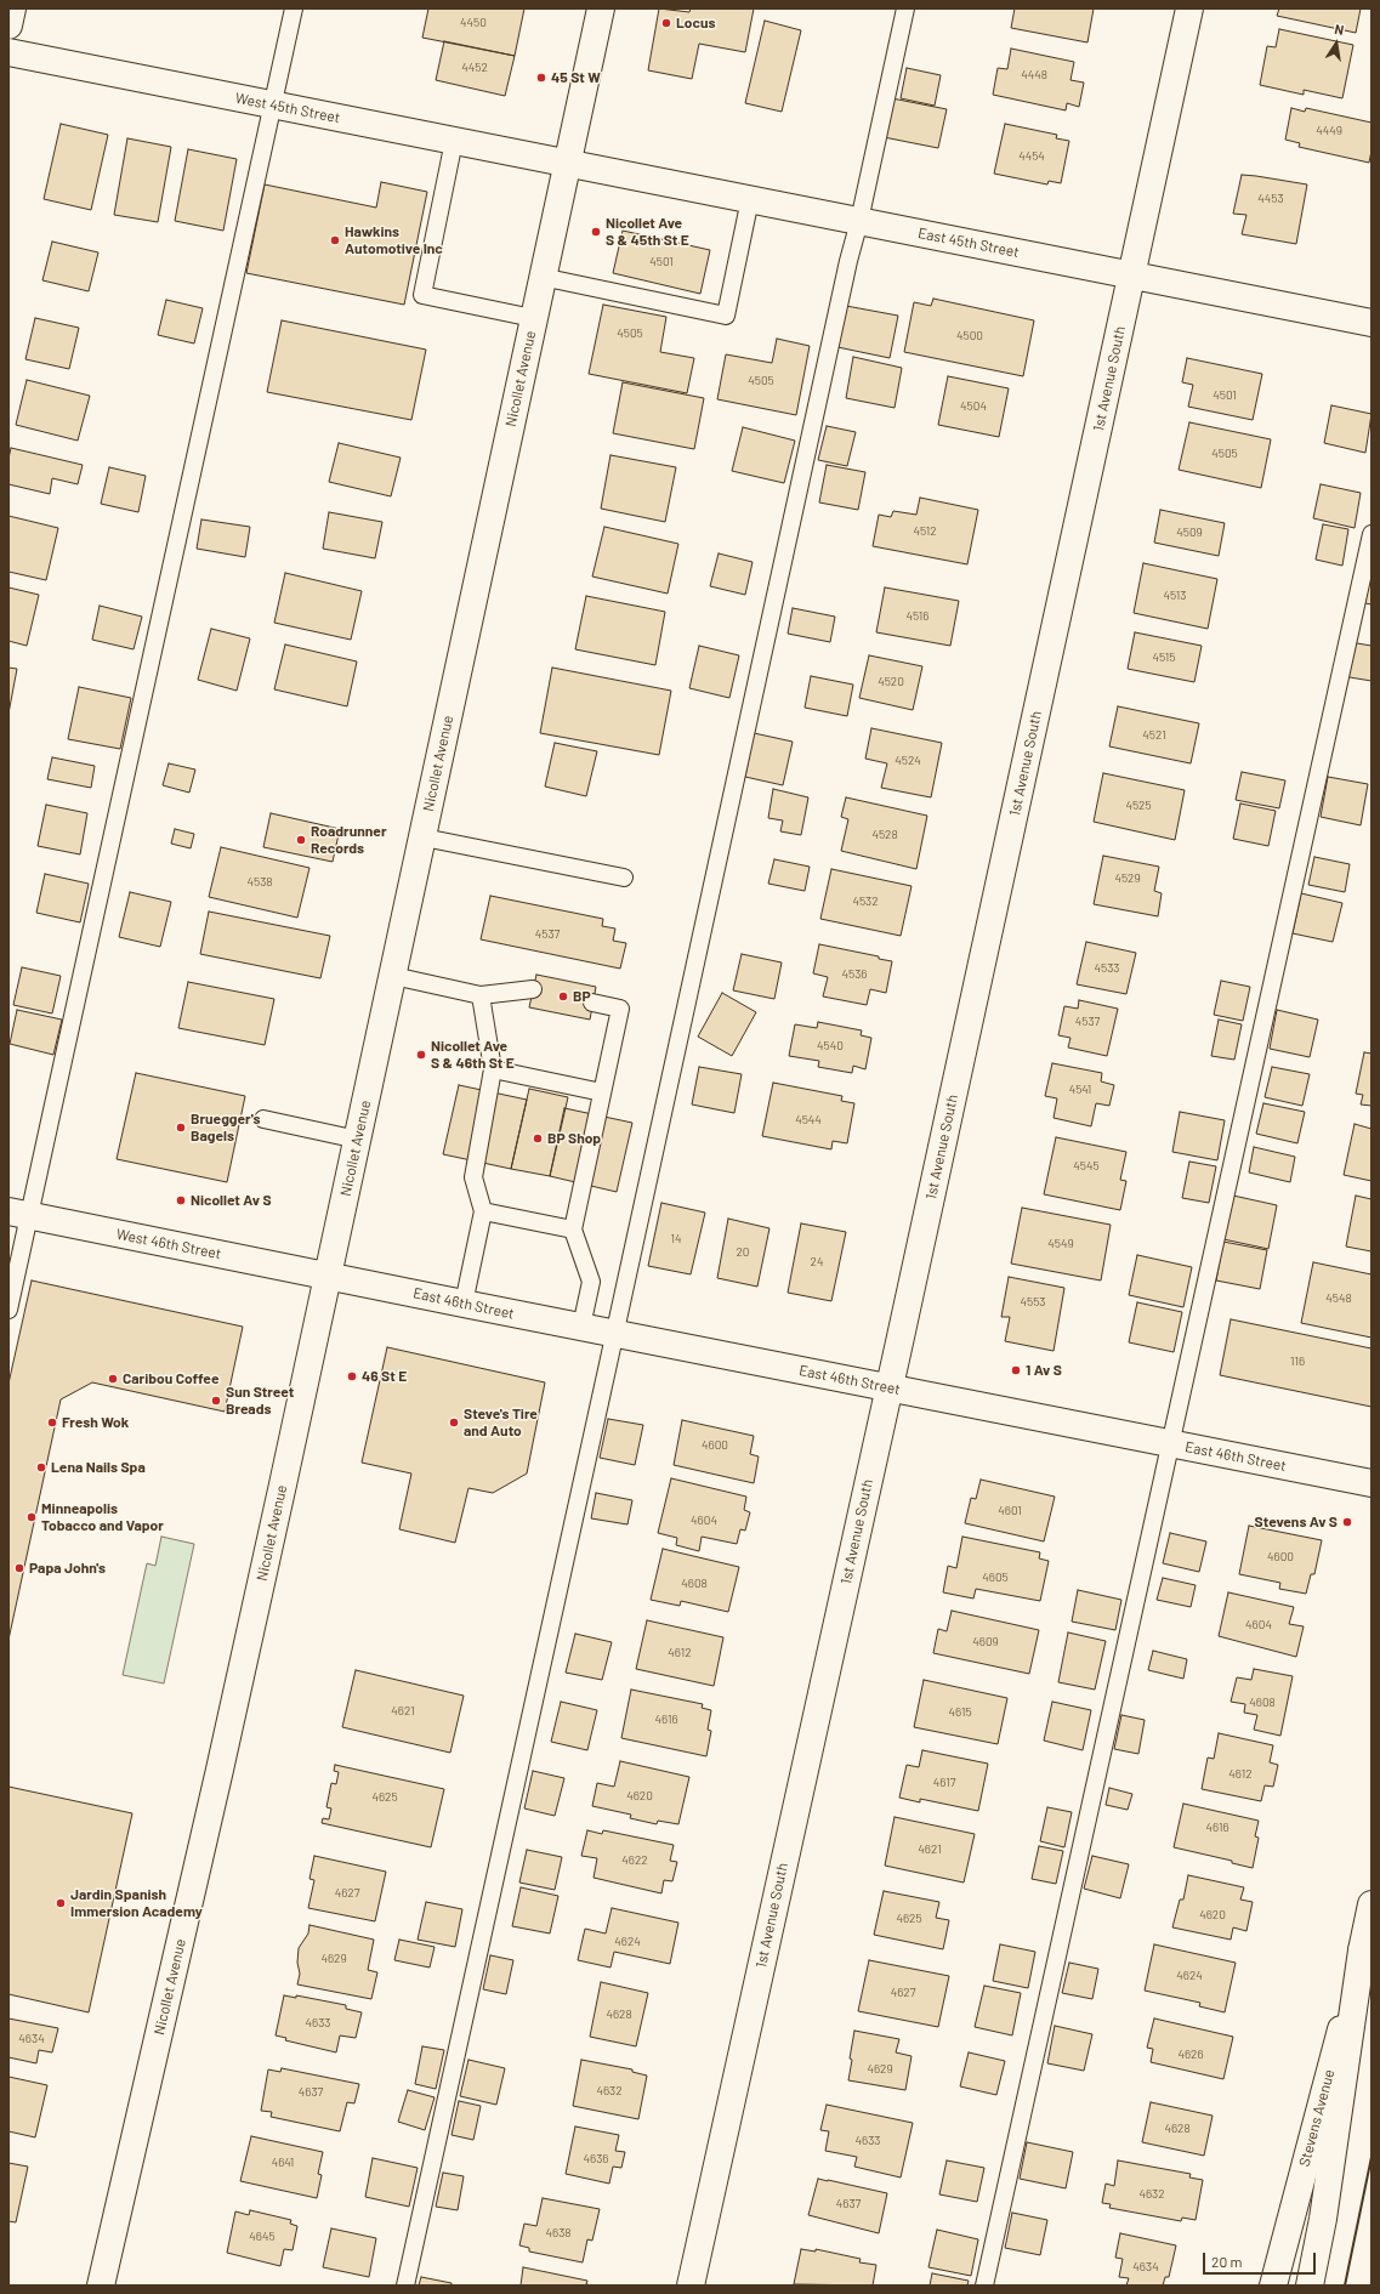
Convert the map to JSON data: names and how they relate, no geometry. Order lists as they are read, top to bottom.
{
  "streets": {
    "main road": [
      "West 45th Street",
      "East 45th Street",
      "Nicollet Avenue",
      "1st Avenue South",
      "West 46th Street",
      "East 46th Street",
      "Stevens Avenue"
    ]
  },
  "crossings": [
    ["West 45th Street", "East 45th Street"],
    ["West 45th Street", "Nicollet Avenue"],
    ["East 45th Street", "Nicollet Avenue"],
    ["East 45th Street", "1st Avenue South"],
    ["Nicollet Avenue", "West 46th Street"],
    ["Nicollet Avenue", "East 46th Street"],
    ["1st Avenue South", "East 46th Street"],
    ["West 46th Street", "East 46th Street"]
  ],
  "places": [
    "Locus",
    "45 St W",
    "Nicollet Ave S & 45th St E",
    "Hawkins Automotive Inc",
    "Roadrunner Records",
    "BP",
    "Nicollet Ave S & 46th St E",
    "Bruegger's Bagels",
    "BP Shop",
    "Nicollet Av S",
    "1 Av S",
    "46 St E",
    "Caribou Coffee",
    "Sun Street Breads",
    "Fresh Wok",
    "Steve's Tire and Auto",
    "Lena Nails Spa",
    "Minneapolis Tobacco and Vapor",
    "Stevens Av S",
    "Papa John's",
    "Jardin Spanish Immersion Academy"
  ],
  "house_numbers": [
    "4450",
    "4452",
    "4448",
    "4449",
    "4454",
    "4453",
    "4501",
    "4505",
    "4500",
    "4505",
    "4501",
    "4504",
    "4505",
    "4512",
    "4509",
    "4513",
    "4516",
    "4515",
    "4520",
    "4521",
    "4524",
    "4525",
    "4528",
    "4529",
    "4538",
    "4532",
    "4537",
    "4533",
    "4536",
    "4537",
    "4540",
    "4541",
    "4544",
    "4545",
    "14",
    "4549",
    "20",
    "24",
    "4548",
    "4553",
    "116",
    "4600",
    "4601",
    "4604",
    "4600",
    "4605",
    "4608",
    "4604",
    "4609",
    "4612",
    "4608",
    "4621",
    "4615",
    "4616",
    "4612",
    "4617",
    "4620",
    "4625",
    "4616",
    "4621",
    "4622",
    "4627",
    "4620",
    "4625",
    "4624",
    "4629",
    "4624",
    "4627",
    "4628",
    "4633",
    "4634",
    "4626",
    "4629",
    "4632",
    "4637",
    "4628",
    "4633",
    "4636",
    "4641",
    "4632",
    "4637",
    "4638",
    "4645",
    "4634"
  ],
  "scale_bar": "20 m",
  "north": "top"
}
